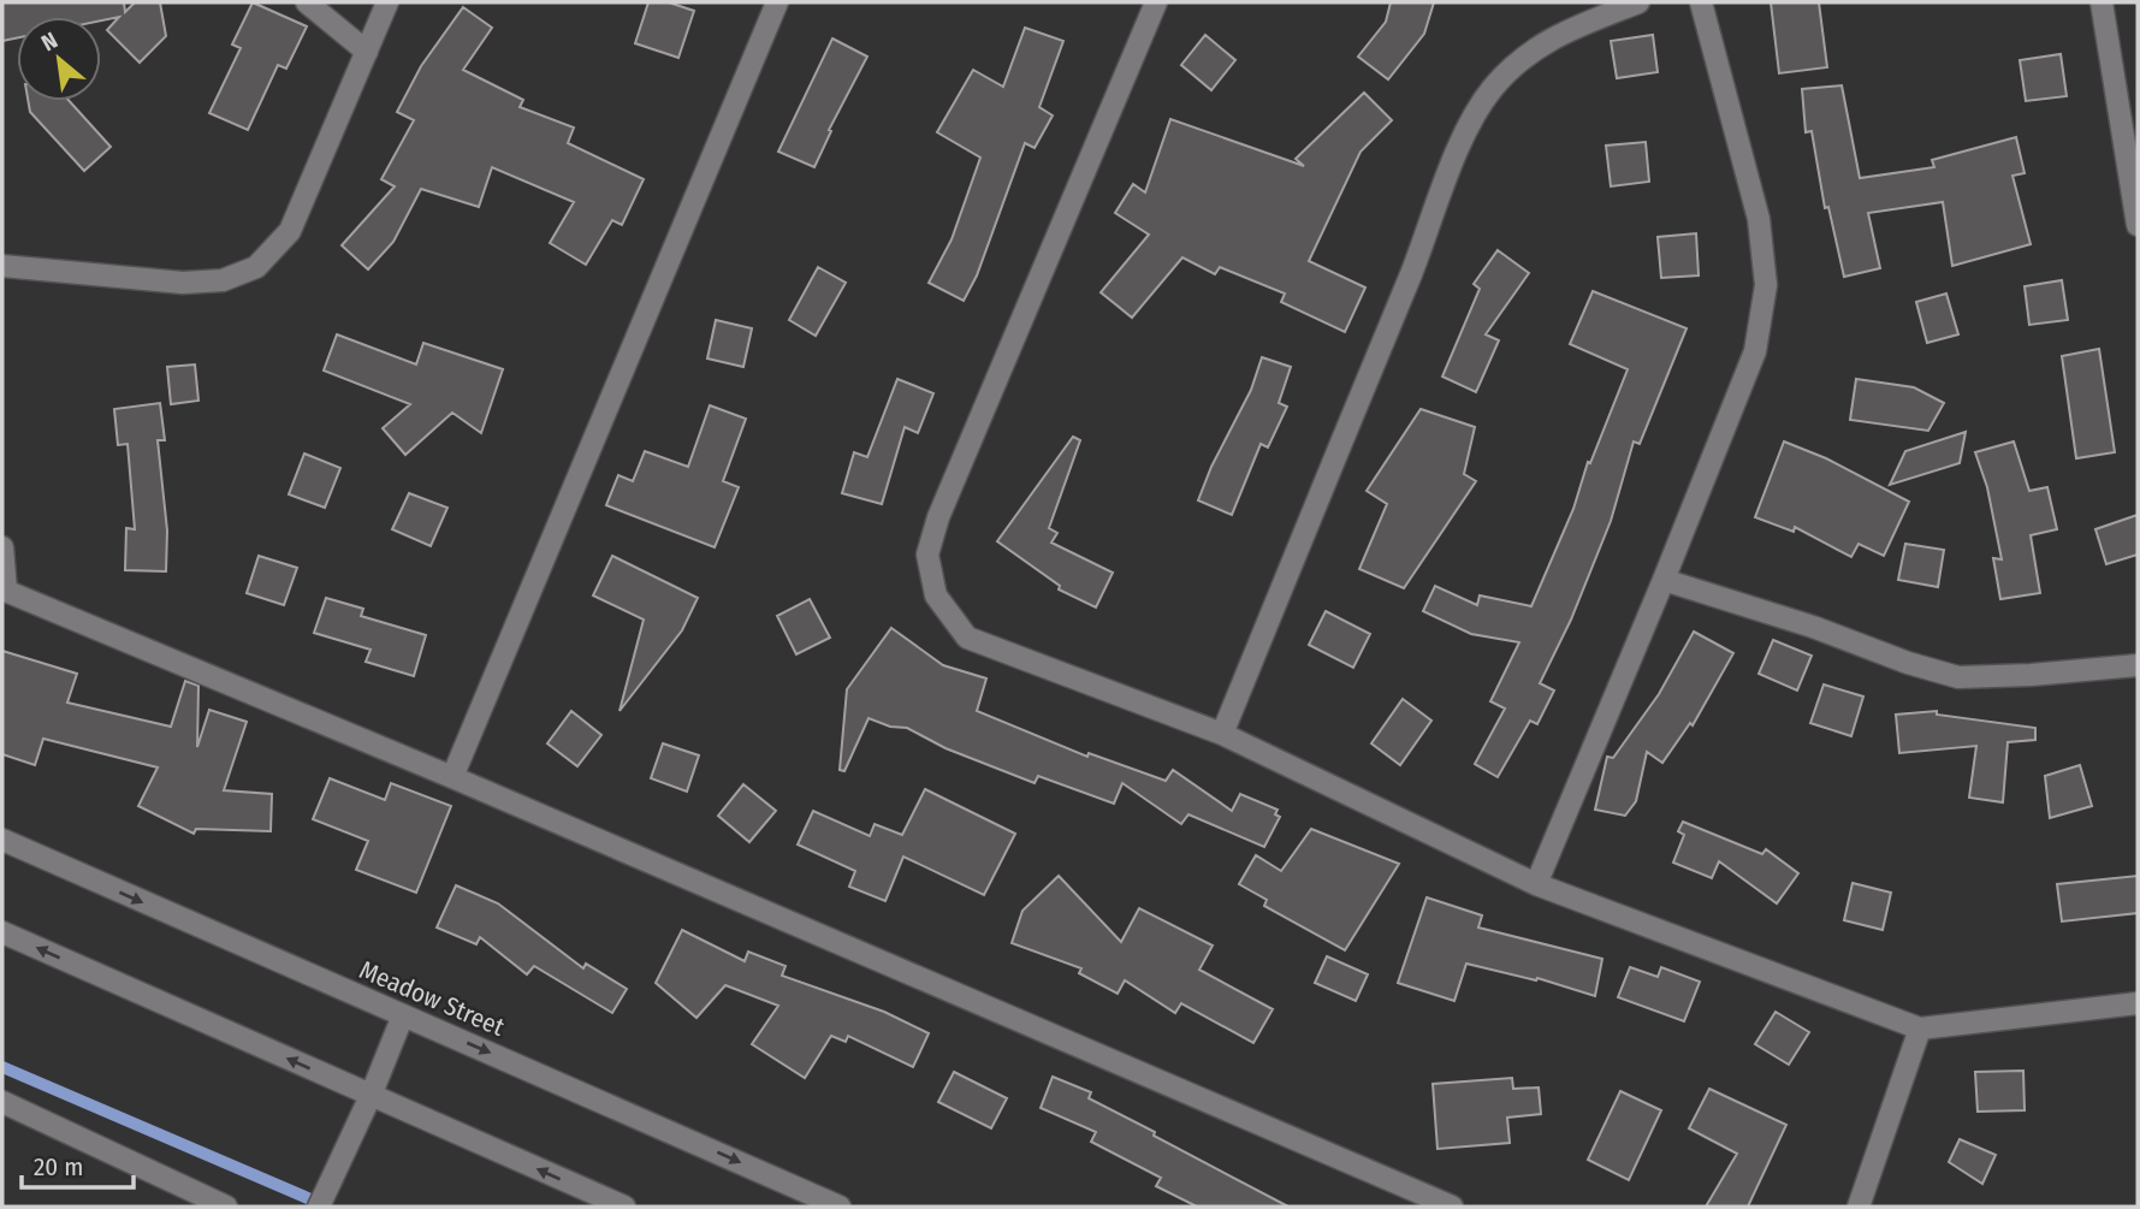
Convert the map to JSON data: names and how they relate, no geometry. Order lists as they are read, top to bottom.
{
  "streets": {
    "street": ["Meadow Street"]
  },
  "scale_bar": "20 m",
  "north": "top left"
}
